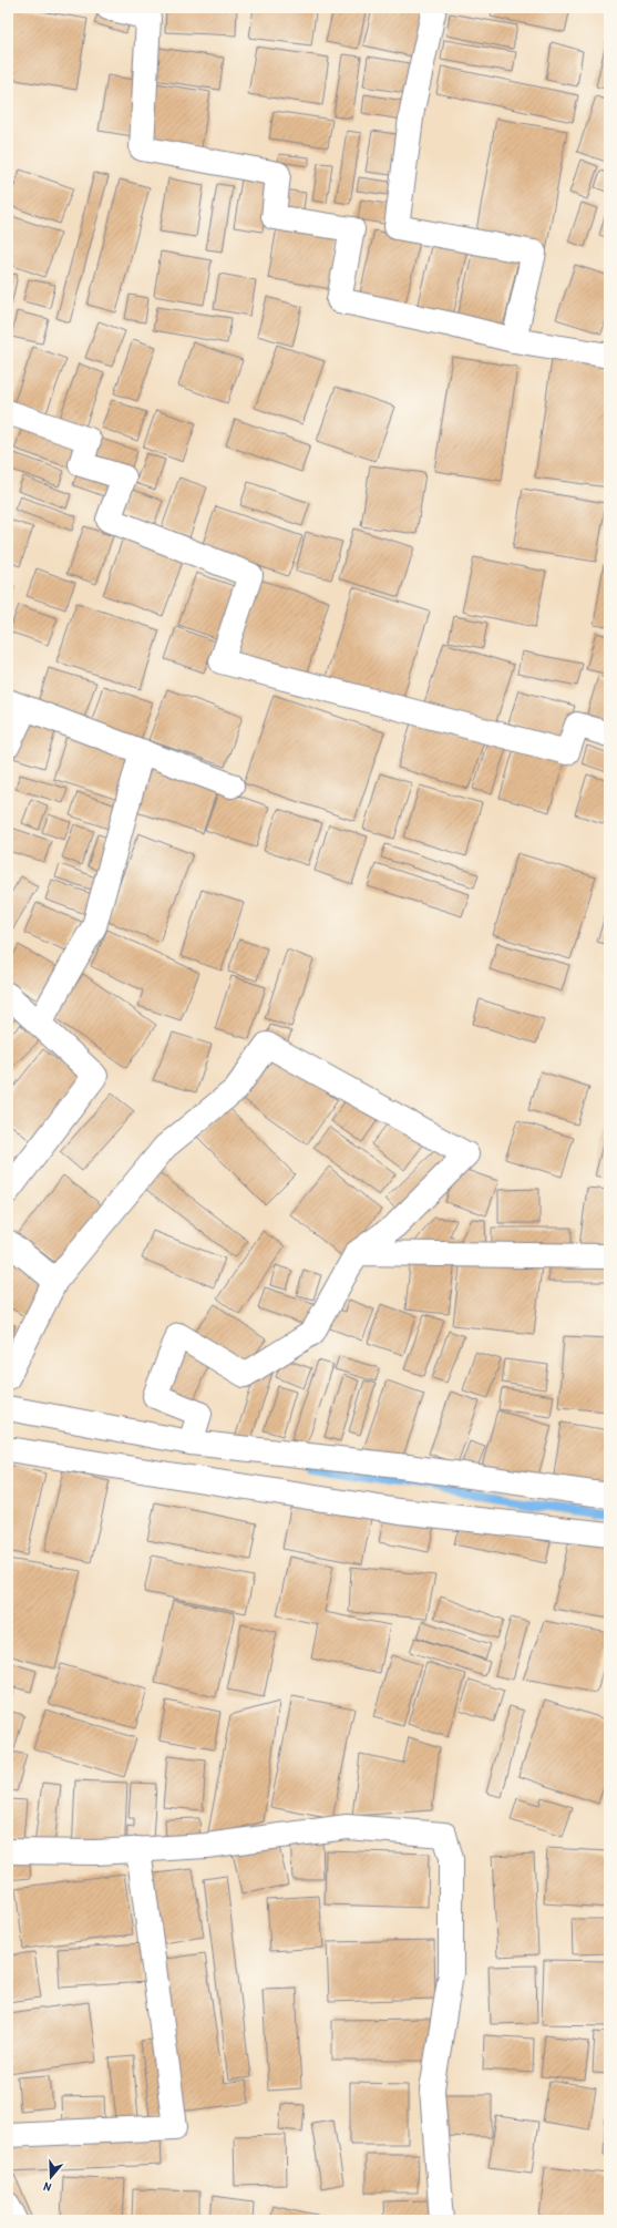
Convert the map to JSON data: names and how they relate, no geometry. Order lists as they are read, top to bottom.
{
  "north": "bottom"
}
